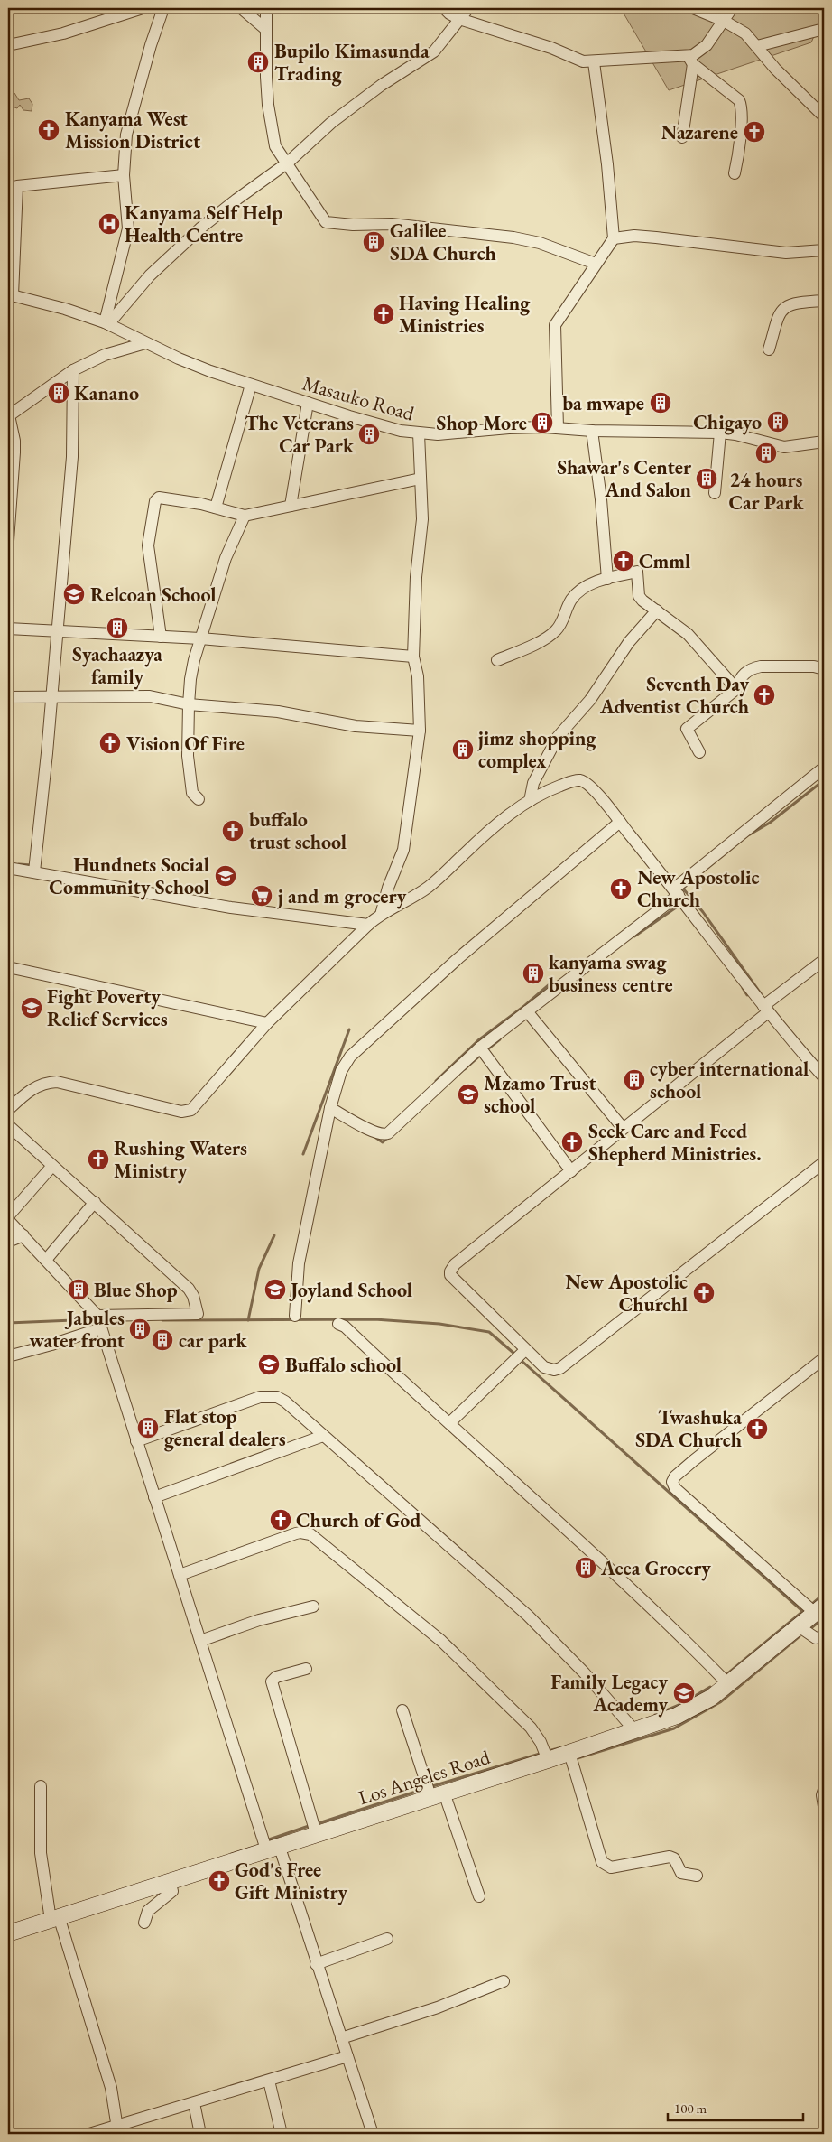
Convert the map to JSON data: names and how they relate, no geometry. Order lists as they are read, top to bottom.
{
  "streets": {
    "main road": ["Los Angeles Road"],
    "street": ["Masauko Road"]
  },
  "places": {
    "building": [
      "Bupilo Kimasunda Trading",
      "Galilee SDA Church",
      "Kanano",
      "ba mwape",
      "Chigayo",
      "Shop More",
      "The Veterans Car Park",
      "24 hours Car Park",
      "Shawar's Center And Salon",
      "Syachaazya family",
      "jimz shopping complex",
      "kanyama swag business centre",
      "cyber international school",
      "Blue Shop",
      "Jabules water front",
      "car park",
      "Flat stop general dealers",
      "Aeea Grocery"
    ],
    "church": [
      "Kanyama West Mission District",
      "Nazarene",
      "Having Healing Ministries",
      "Cmml",
      "Seventh Day Adventist Church",
      "Vision Of Fire",
      "buffalo trust school",
      "New Apostolic Church",
      "Seek Care and Feed Shepherd Ministries.",
      "Rushing Waters Ministry",
      "New Apostolic Churchl",
      "Twashuka SDA Church",
      "Church of God",
      "God's Free Gift Ministry"
    ],
    "hospital": ["Kanyama Self Help Health Centre"],
    "school or university": [
      "Relcoan School",
      "Hundnets Social Community School",
      "Fight Poverty Relief Services",
      "Mzamo Trust school",
      "Joyland School",
      "Buffalo school",
      "Family Legacy Academy"
    ],
    "supermarket": ["j and m grocery"]
  },
  "scale_bar": "100 m"
}
